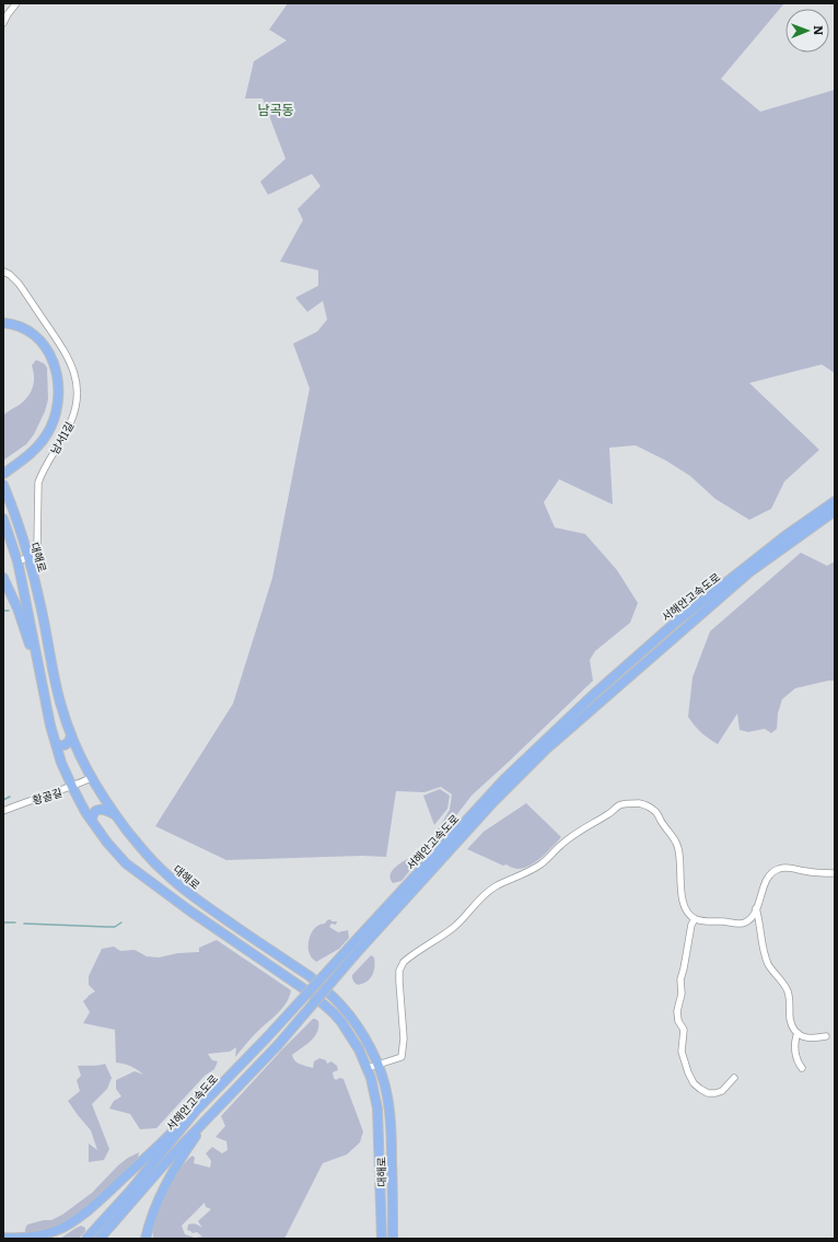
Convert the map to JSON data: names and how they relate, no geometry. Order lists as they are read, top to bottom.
{
  "streets": {
    "highway": ["대해로", "서해안고속도로"],
    "street": ["남서1길", "황골길"]
  },
  "crossings": [
    ["남서1길", "대해로"],
    ["대해로", "황골길"]
  ],
  "districts": ["남곡동"],
  "north": "right"
}
